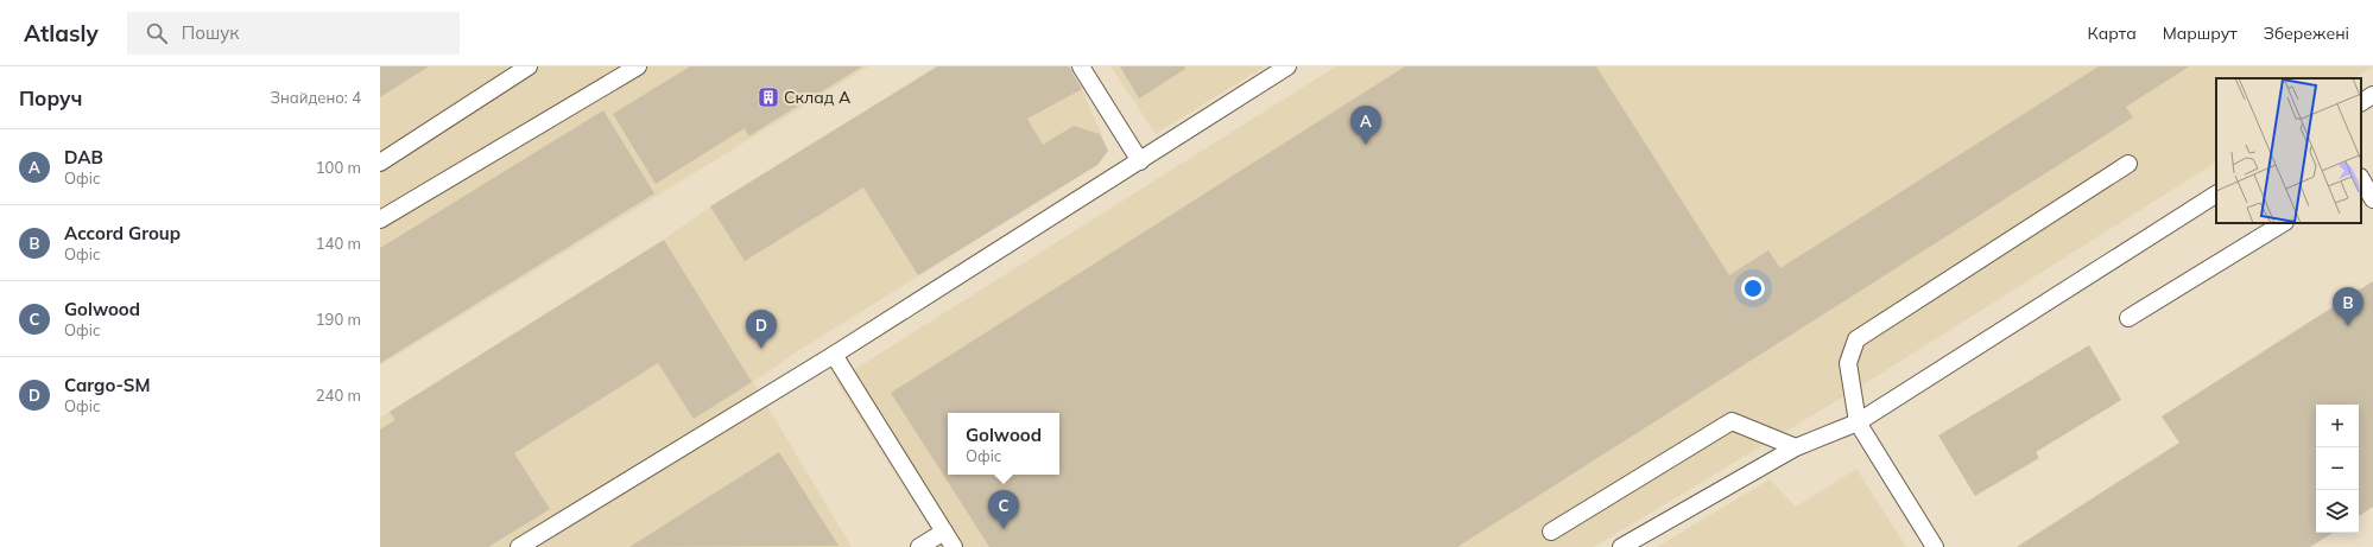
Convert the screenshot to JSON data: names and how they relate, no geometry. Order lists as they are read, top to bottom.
{
  "places": {
    "building": ["Склад A"]
  },
  "page": {
    "header": "Atlasly",
    "search": "Пошук",
    "nav": ["Карта", "Маршрут", "Збережені"],
    "heading": ["Поруч", "Знайдено: 4"],
    "pins": [
      "A",
      "B",
      "D",
      "C"
    ],
    "list": [
      {
        "mark": "A",
        "name": "DAB",
        "note": "Офіс",
        "value": "100 m"
      },
      {
        "mark": "B",
        "name": "Accord Group",
        "note": "Офіс",
        "value": "140 m"
      },
      {
        "mark": "C",
        "name": "Golwood",
        "note": "Офіс",
        "value": "190 m"
      },
      {
        "mark": "D",
        "name": "Cargo-SM",
        "note": "Офіс",
        "value": "240 m"
      }
    ],
    "map_buttons": ["+", "−"],
    "popup": ["Golwood", "Офіс"]
  }
}
